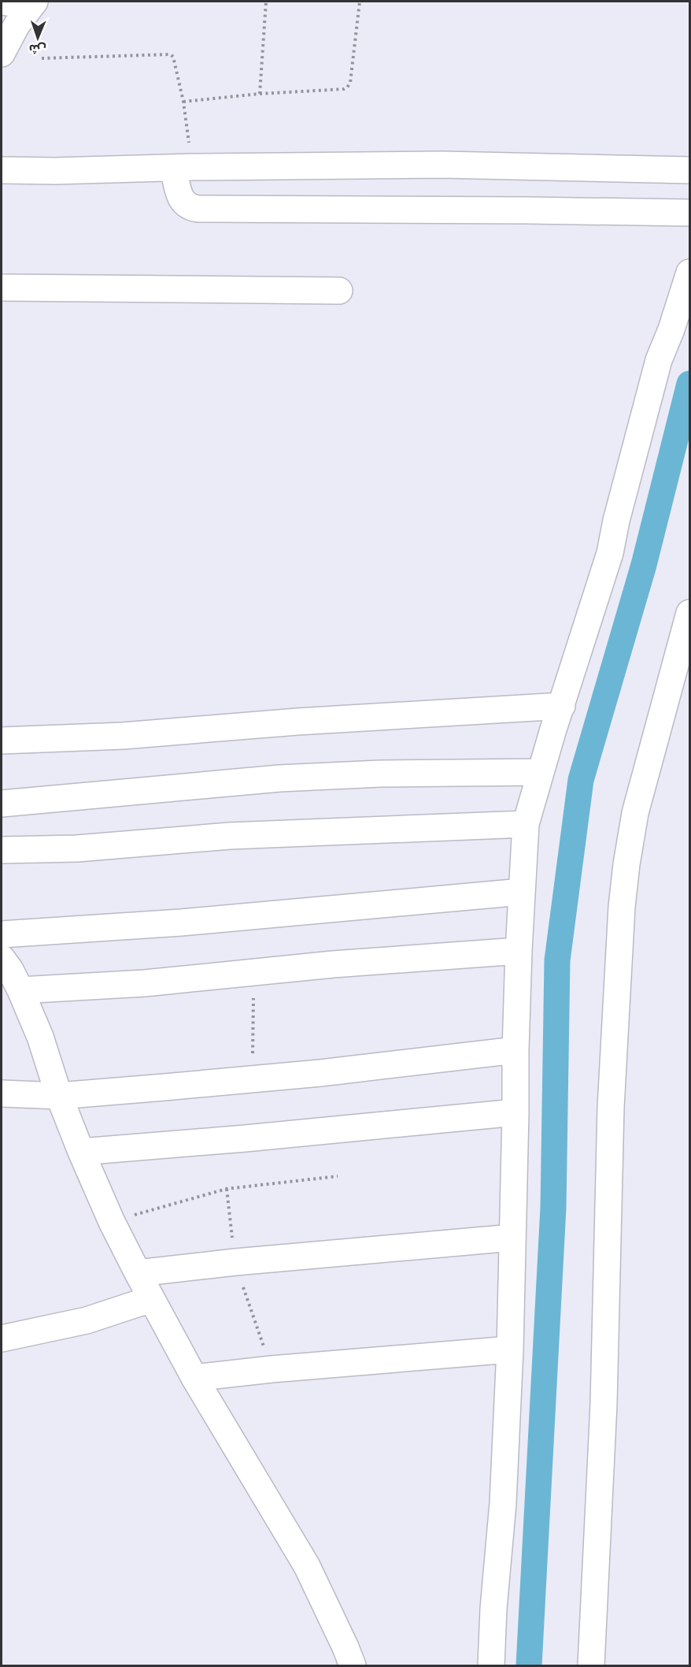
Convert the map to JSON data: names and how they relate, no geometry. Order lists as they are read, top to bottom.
{
  "north": "bottom"
}
